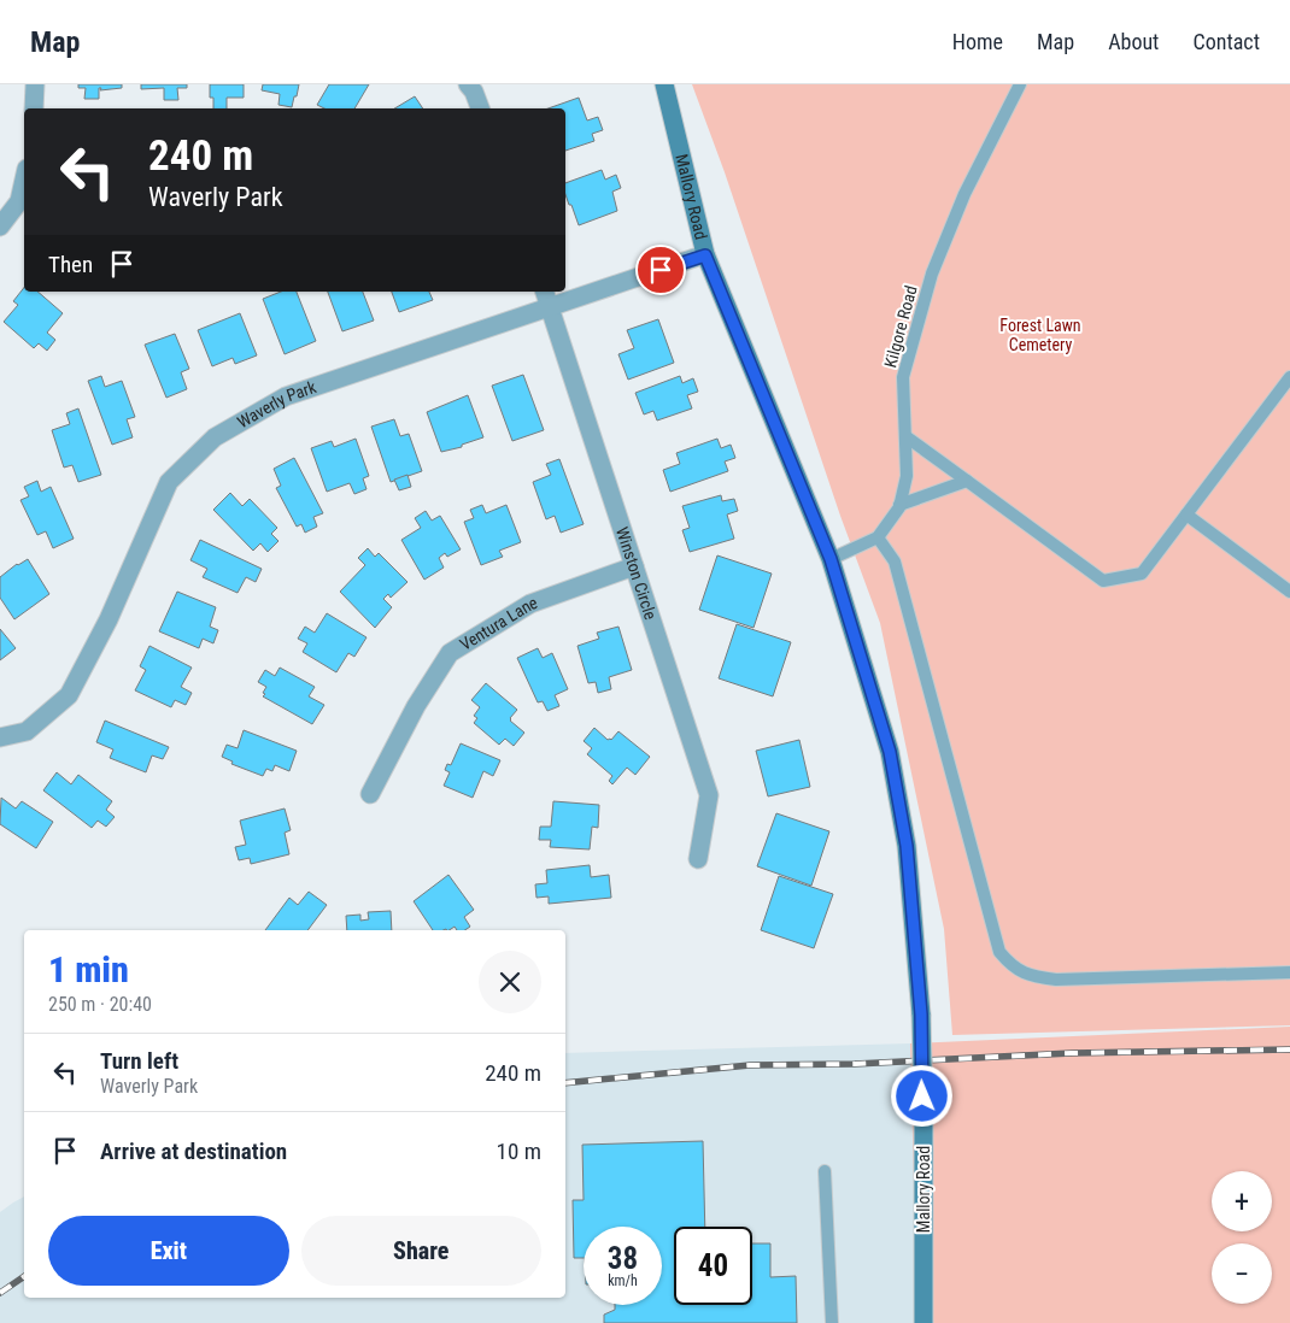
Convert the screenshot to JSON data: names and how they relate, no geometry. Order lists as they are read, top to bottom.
{
  "streets": {
    "street": [
      "Mallory Road",
      "Waverly Park",
      "Winston Circle",
      "Ventura Lane"
    ],
    "lane": ["Kilgore Road"]
  },
  "crossings": [
    ["Mallory Road", "Waverly Park"],
    ["Waverly Park", "Winston Circle"],
    ["Winston Circle", "Ventura Lane"]
  ],
  "parks": ["Forest Lawn Cemetery"],
  "page": {
    "header": "Map",
    "nav": [
      "Home",
      "Map",
      "About",
      "Contact"
    ],
    "turn": ["240 m", "Waverly Park"],
    "then": "Then",
    "heading": ["1 min", "250 m · 20:40"],
    "list": [
      {
        "name": "Turn left",
        "note": "Waverly Park",
        "value": "240 m"
      },
      {
        "name": "Arrive at destination",
        "value": "10 m"
      }
    ],
    "map_buttons": ["+", "−"],
    "buttons": ["Exit", "Share"],
    "speed": "38 km/h",
    "limit": "40"
  }
}
